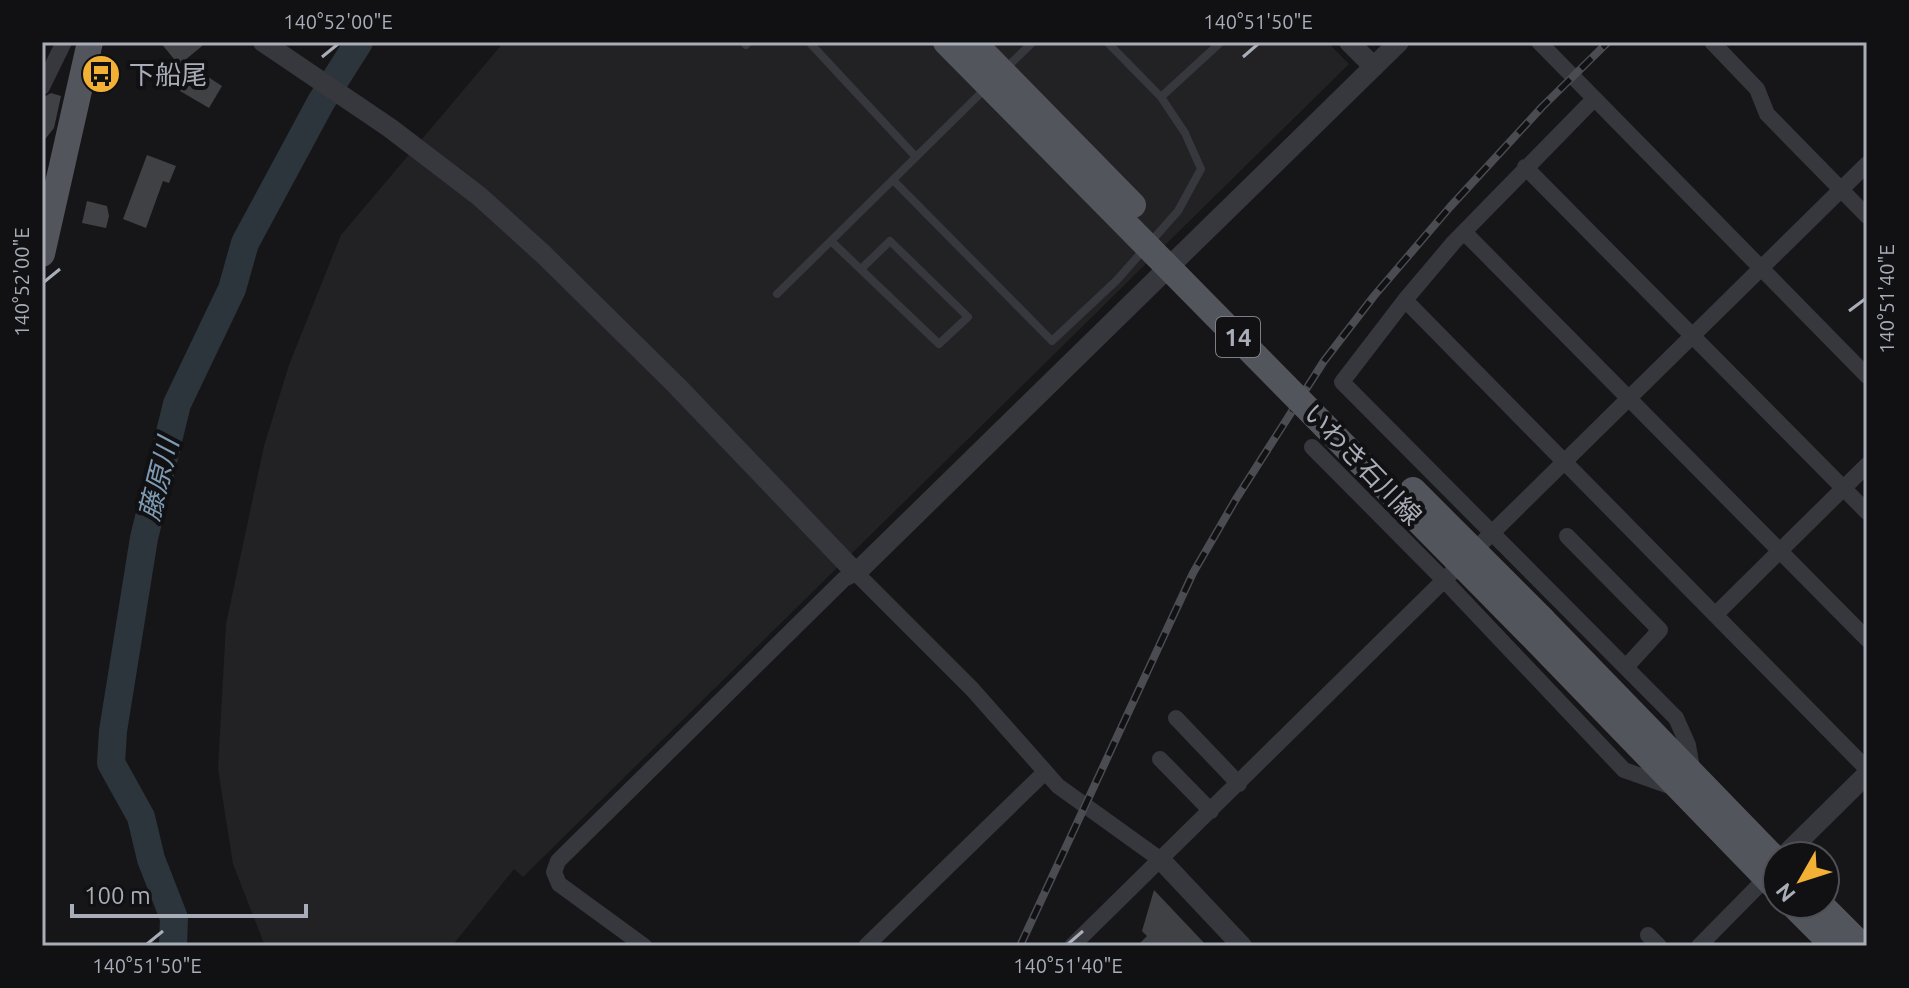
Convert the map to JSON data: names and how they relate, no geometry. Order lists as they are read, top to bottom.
{
  "streets": {
    "main road": ["14", "いわき石川線"]
  },
  "water": ["藤原川"],
  "places": {
    "bus stop": ["下船尾"]
  },
  "scale_bar": "100 m",
  "north": "bottom left",
  "coordinates": ["140°52'00\"E", "140°51'50\"E", "140°51'40\"E"]
}
